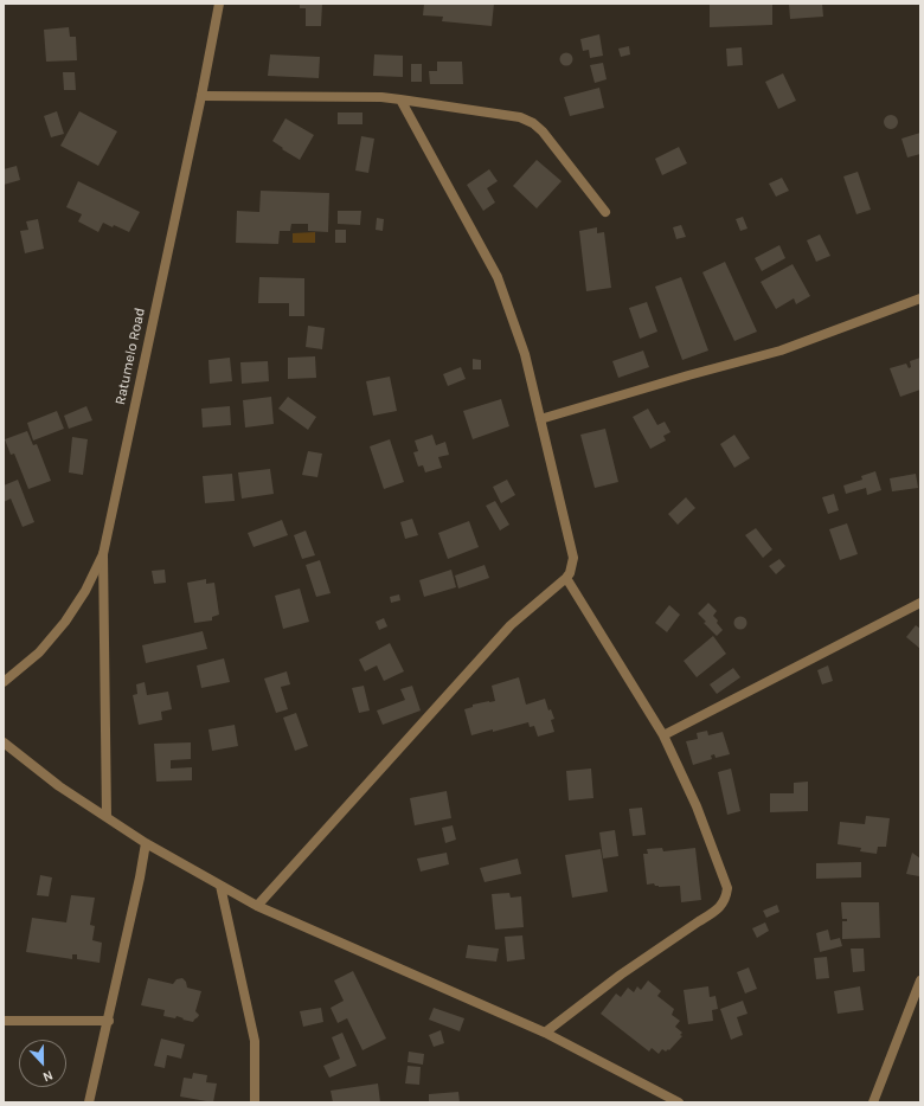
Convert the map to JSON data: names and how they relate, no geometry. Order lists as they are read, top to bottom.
{
  "streets": {
    "street": ["Ratumelo Road"]
  },
  "north": "bottom"
}
